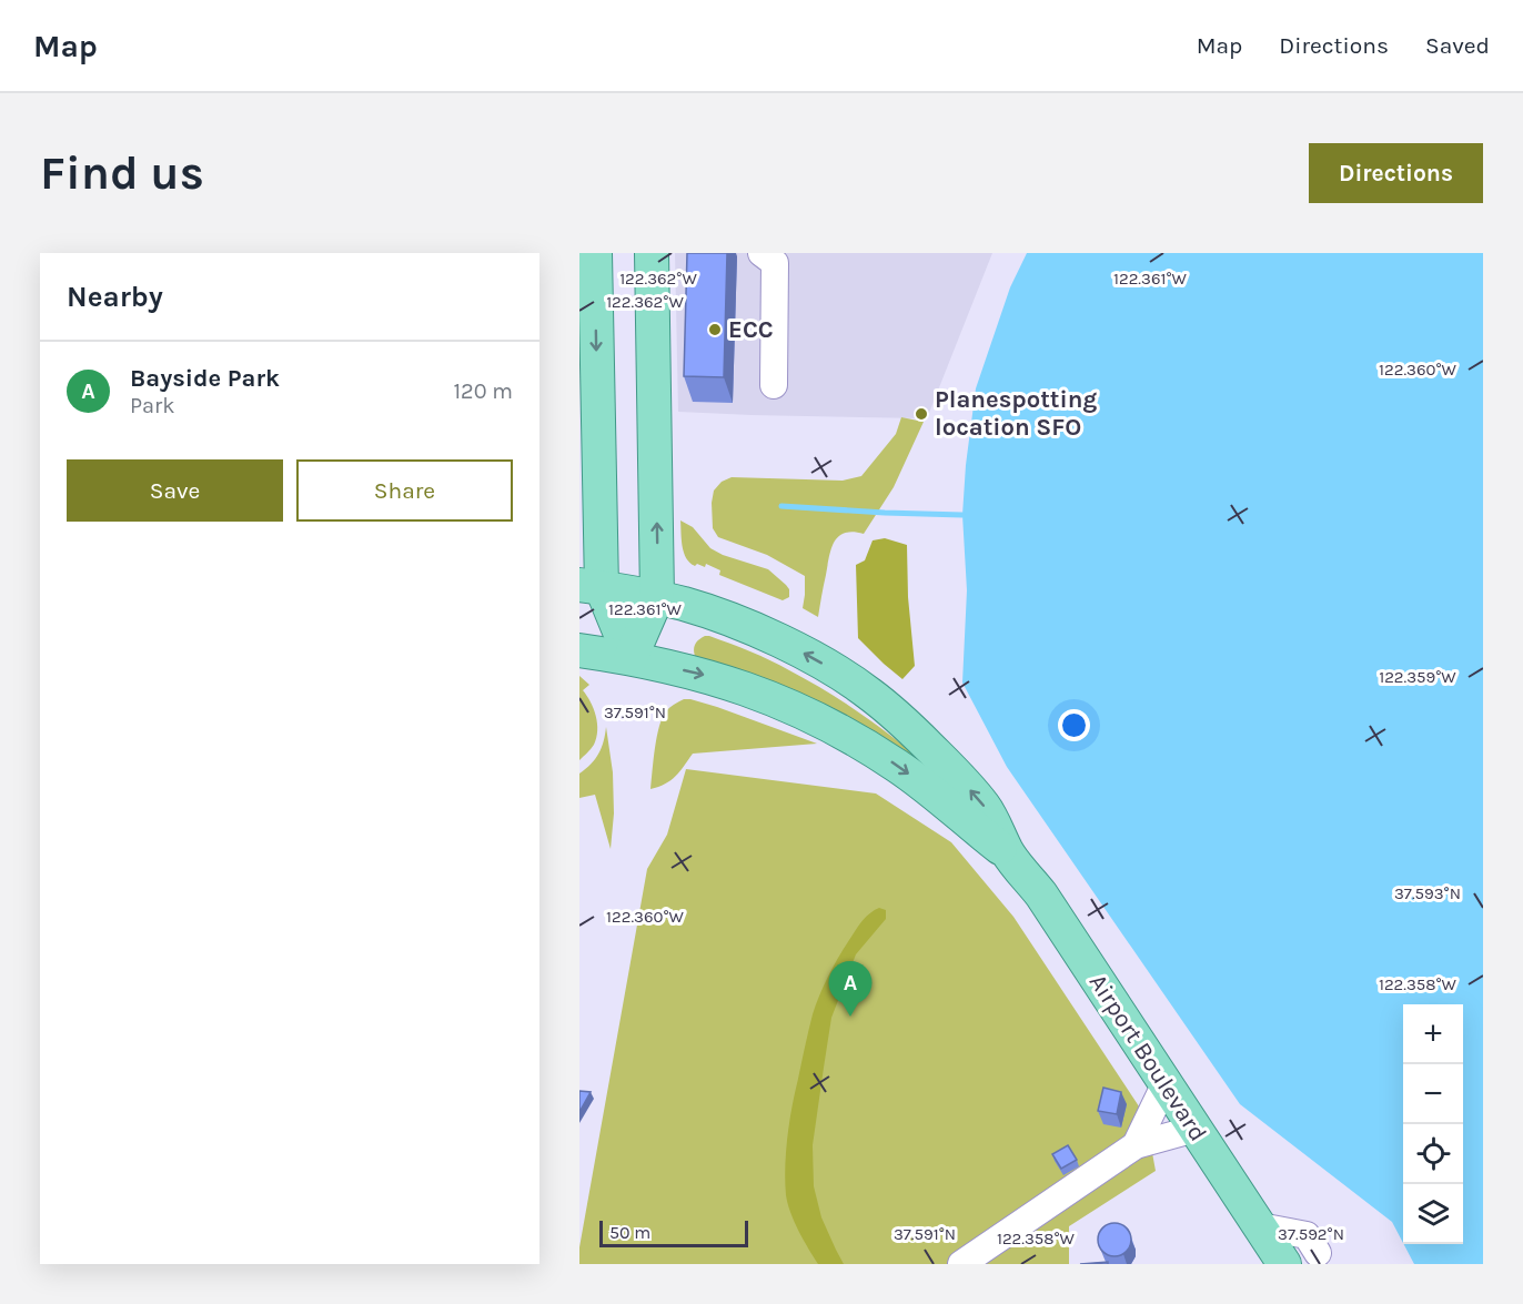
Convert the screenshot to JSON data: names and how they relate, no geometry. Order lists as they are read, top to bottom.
{
  "streets": {
    "main road": ["Airport Boulevard"]
  },
  "places": ["ECC", "Planespotting location SFO"],
  "scale_bar": "50 m",
  "page": {
    "header": "Map",
    "nav": ["Map", "Directions", "Saved"],
    "buttons": [
      "Directions",
      ["Save", "Share"]
    ],
    "title": "Find us",
    "heading": "Nearby",
    "list": [
      {
        "mark": "A",
        "name": "Bayside Park",
        "note": "Park",
        "value": "120 m"
      }
    ],
    "pins": "A",
    "map_buttons": ["+", "−"],
    "scale": "50 m"
  },
  "coordinates": [
    "122.362°W",
    "122.361°W",
    "122.360°W",
    "122.359°W",
    "37.591°N",
    "37.593°N",
    "122.358°W",
    "37.592°N"
  ]
}
